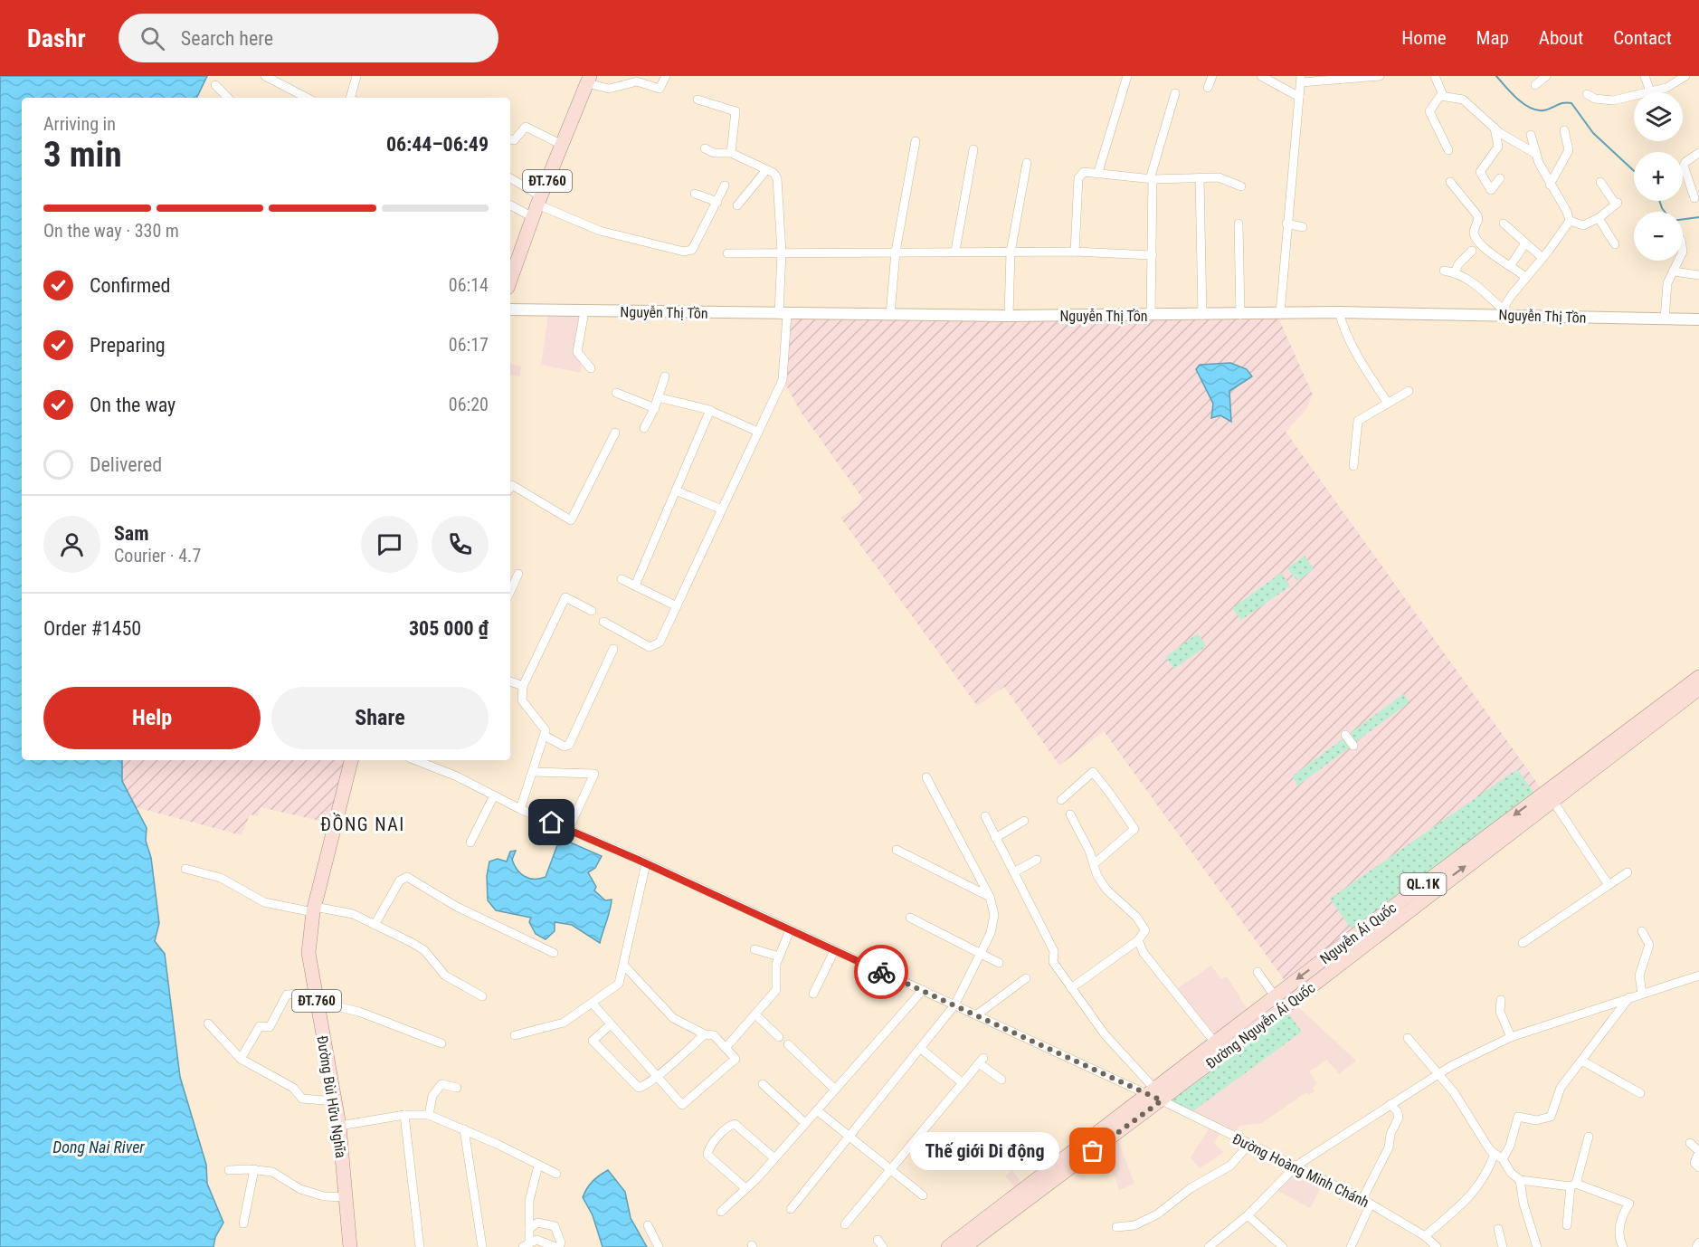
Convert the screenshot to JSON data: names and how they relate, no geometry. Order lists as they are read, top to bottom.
{
  "streets": {
    "main road": [
      "ĐT.760",
      "QL.1K",
      "Nguyễn Ái Quốc",
      "Đường Nguyễn Ái Quốc",
      "Đường Bùi Hữu Nghĩa"
    ],
    "street": ["Nguyễn Thị Tồn", "Đường Hoàng Minh Chánh"]
  },
  "crossings": [
    ["Nguyễn Ái Quốc", "Đường Nguyễn Ái Quốc"],
    ["Nguyễn Ái Quốc", "Đường Hoàng Minh Chánh"],
    ["Đường Nguyễn Ái Quốc", "Đường Hoàng Minh Chánh"]
  ],
  "one_way": ["Nguyễn Ái Quốc", "Đường Nguyễn Ái Quốc"],
  "districts": ["ĐỒNG NAI"],
  "water": ["Dong Nai River"],
  "places": ["Thế giới Di động"],
  "page": {
    "header": "Dashr",
    "search": "Search here",
    "nav": [
      "Home",
      "Map",
      "About",
      "Contact"
    ],
    "map_buttons": ["+", "−"],
    "heading": ["3 min", "Arriving in", "06:44–06:49"],
    "panel": [
      "Sam",
      "Courier · 4.7",
      "Order #1450",
      "305 000 ₫"
    ],
    "bar": "On the way · 330 m",
    "list": [
      ["Confirmed", "06:14"],
      ["Preparing", "06:17"],
      ["On the way", "06:20"],
      "Delivered"
    ],
    "buttons": ["Help", "Share"],
    "bubble": "Thế giới Di động"
  }
}
